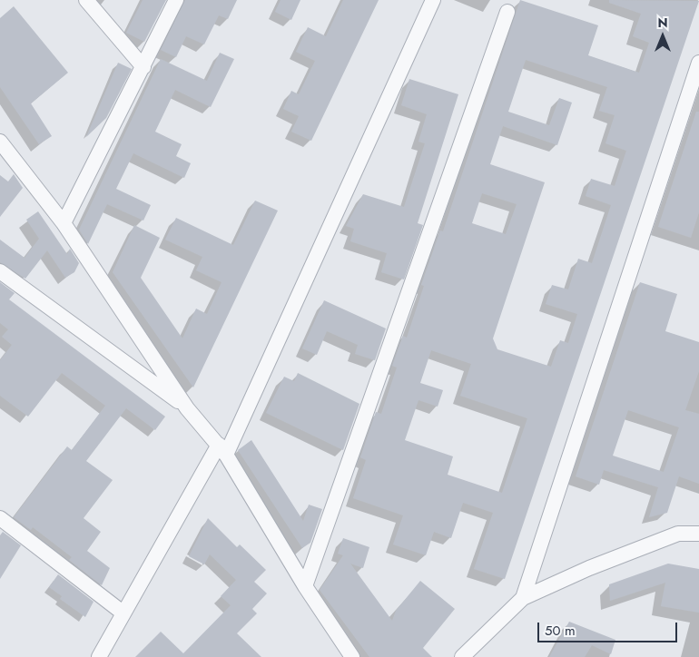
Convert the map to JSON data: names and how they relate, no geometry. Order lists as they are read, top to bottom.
{
  "scale_bar": "50 m",
  "north": "top"
}
